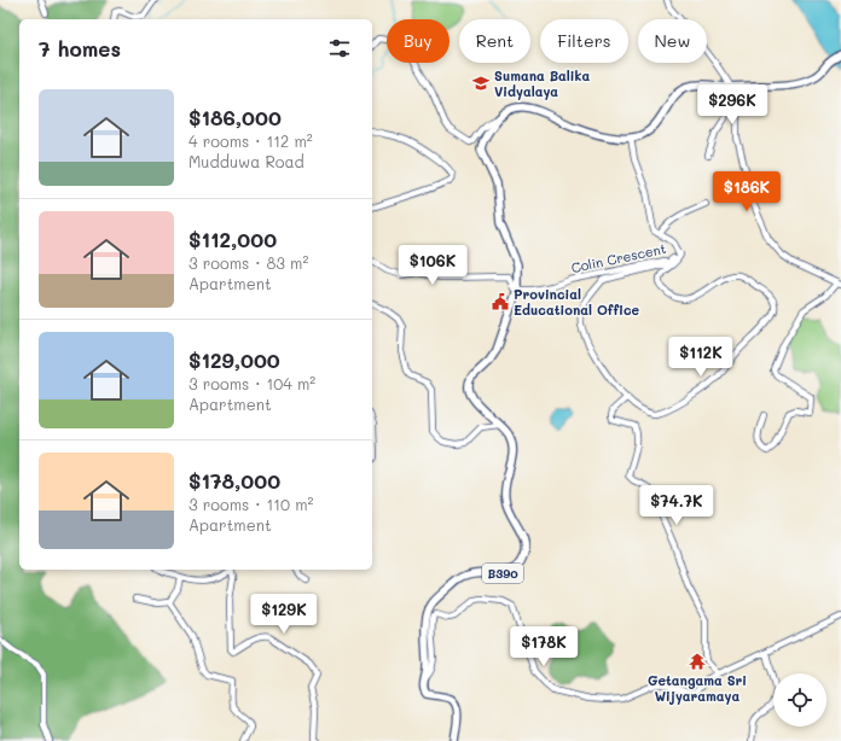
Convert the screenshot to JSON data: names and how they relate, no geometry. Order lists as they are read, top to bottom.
{
  "streets": {
    "main road": ["B390"],
    "street": ["Colin Crescent"]
  },
  "crossings": [
    ["Colin Crescent", "B390"]
  ],
  "places": {
    "school or university": ["Sumana Balika Vidyalaya"],
    "public building": ["Provincial Educational Office"],
    "temple": ["Getangama Sri Wijyaramaya"]
  },
  "page": {
    "chip": [
      "Buy",
      "Rent",
      "Filters",
      "New"
    ],
    "heading": "7 homes",
    "list": [
      {
        "name": "$186,000",
        "note": "4 rooms · 112 m² · Mudduwa Road"
      },
      {
        "name": "$112,000",
        "note": "3 rooms · 83 m² · Apartment"
      },
      {
        "name": "$129,000",
        "note": "3 rooms · 104 m² · Apartment"
      },
      {
        "name": "$178,000",
        "note": "3 rooms · 110 m² · Apartment"
      }
    ],
    "price": [
      "$296K",
      "$186K",
      "$106K",
      "$112K",
      "$74.7K",
      "$129K",
      "$178K"
    ]
  }
}
